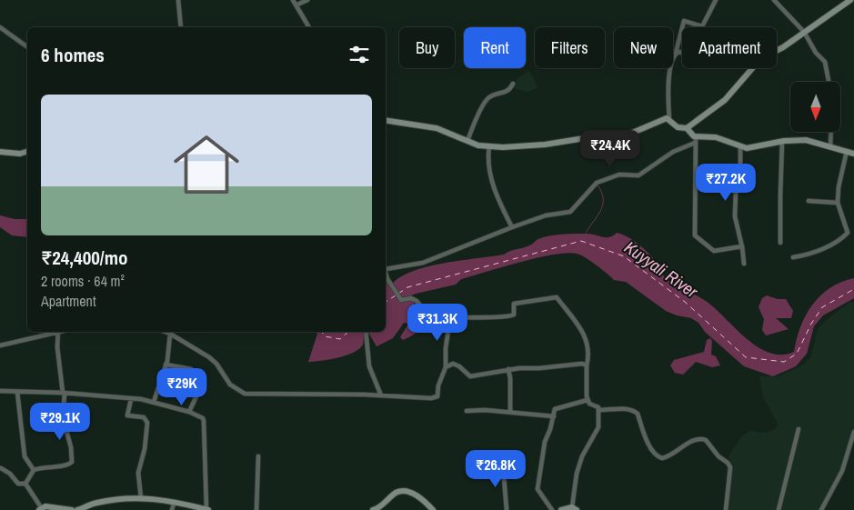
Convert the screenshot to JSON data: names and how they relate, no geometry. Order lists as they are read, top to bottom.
{
  "water": ["Kuyyali River"],
  "north": "bottom",
  "page": {
    "chip": [
      "Buy",
      "Rent",
      "Filters",
      "New",
      "Apartment"
    ],
    "heading": "6 homes",
    "list": [
      {
        "name": "₹24,400/mo",
        "note": "2 rooms · 64 m² · Apartment"
      }
    ],
    "price": [
      "₹24.4K",
      "₹27.2K",
      "₹31.3K",
      "₹29K",
      "₹29.1K",
      "₹26.8K"
    ]
  }
}
